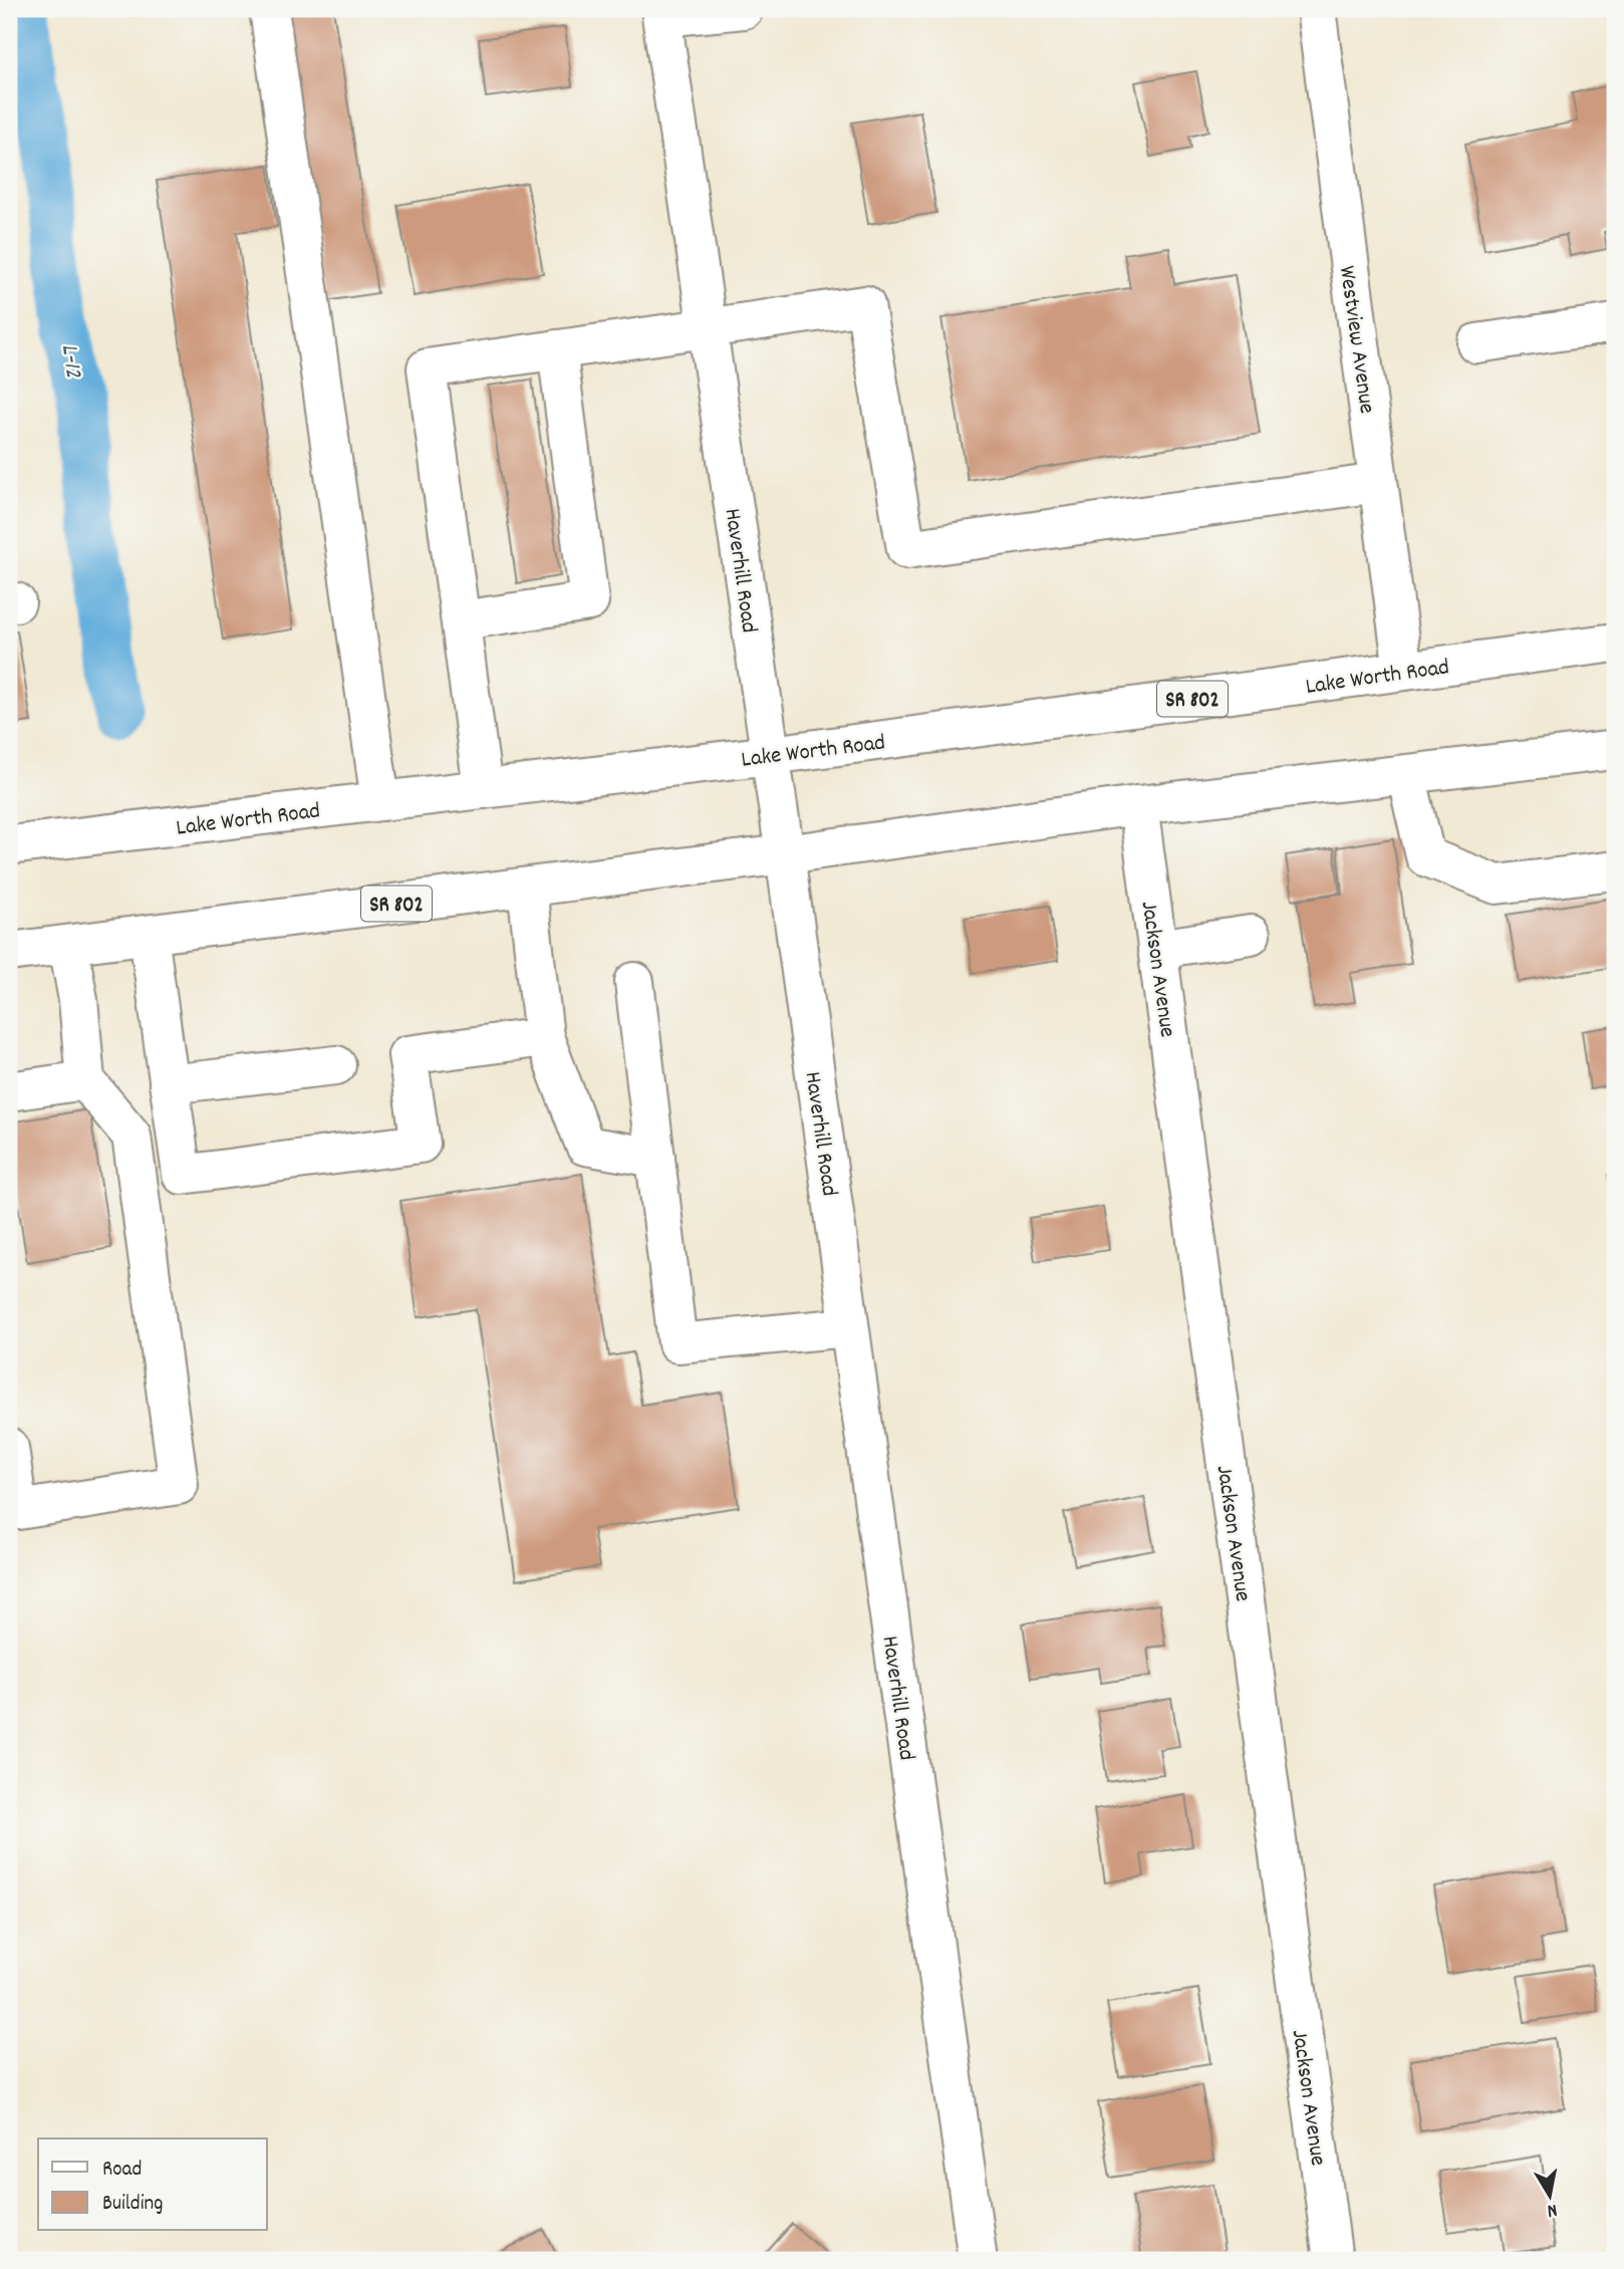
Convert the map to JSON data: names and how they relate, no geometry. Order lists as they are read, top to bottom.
{
  "streets": {
    "street": [
      "Westview Avenue",
      "Haverhill Road",
      "Lake Worth Road",
      "SR 802",
      "Jackson Avenue"
    ]
  },
  "crossings": [
    ["Westview Avenue", "Lake Worth Road"],
    ["Haverhill Road", "Lake Worth Road"],
    ["Haverhill Road", "SR 802"],
    ["SR 802", "Jackson Avenue"]
  ],
  "water": ["L-12"],
  "legend": ["Road", "Building"],
  "north": "bottom"
}
